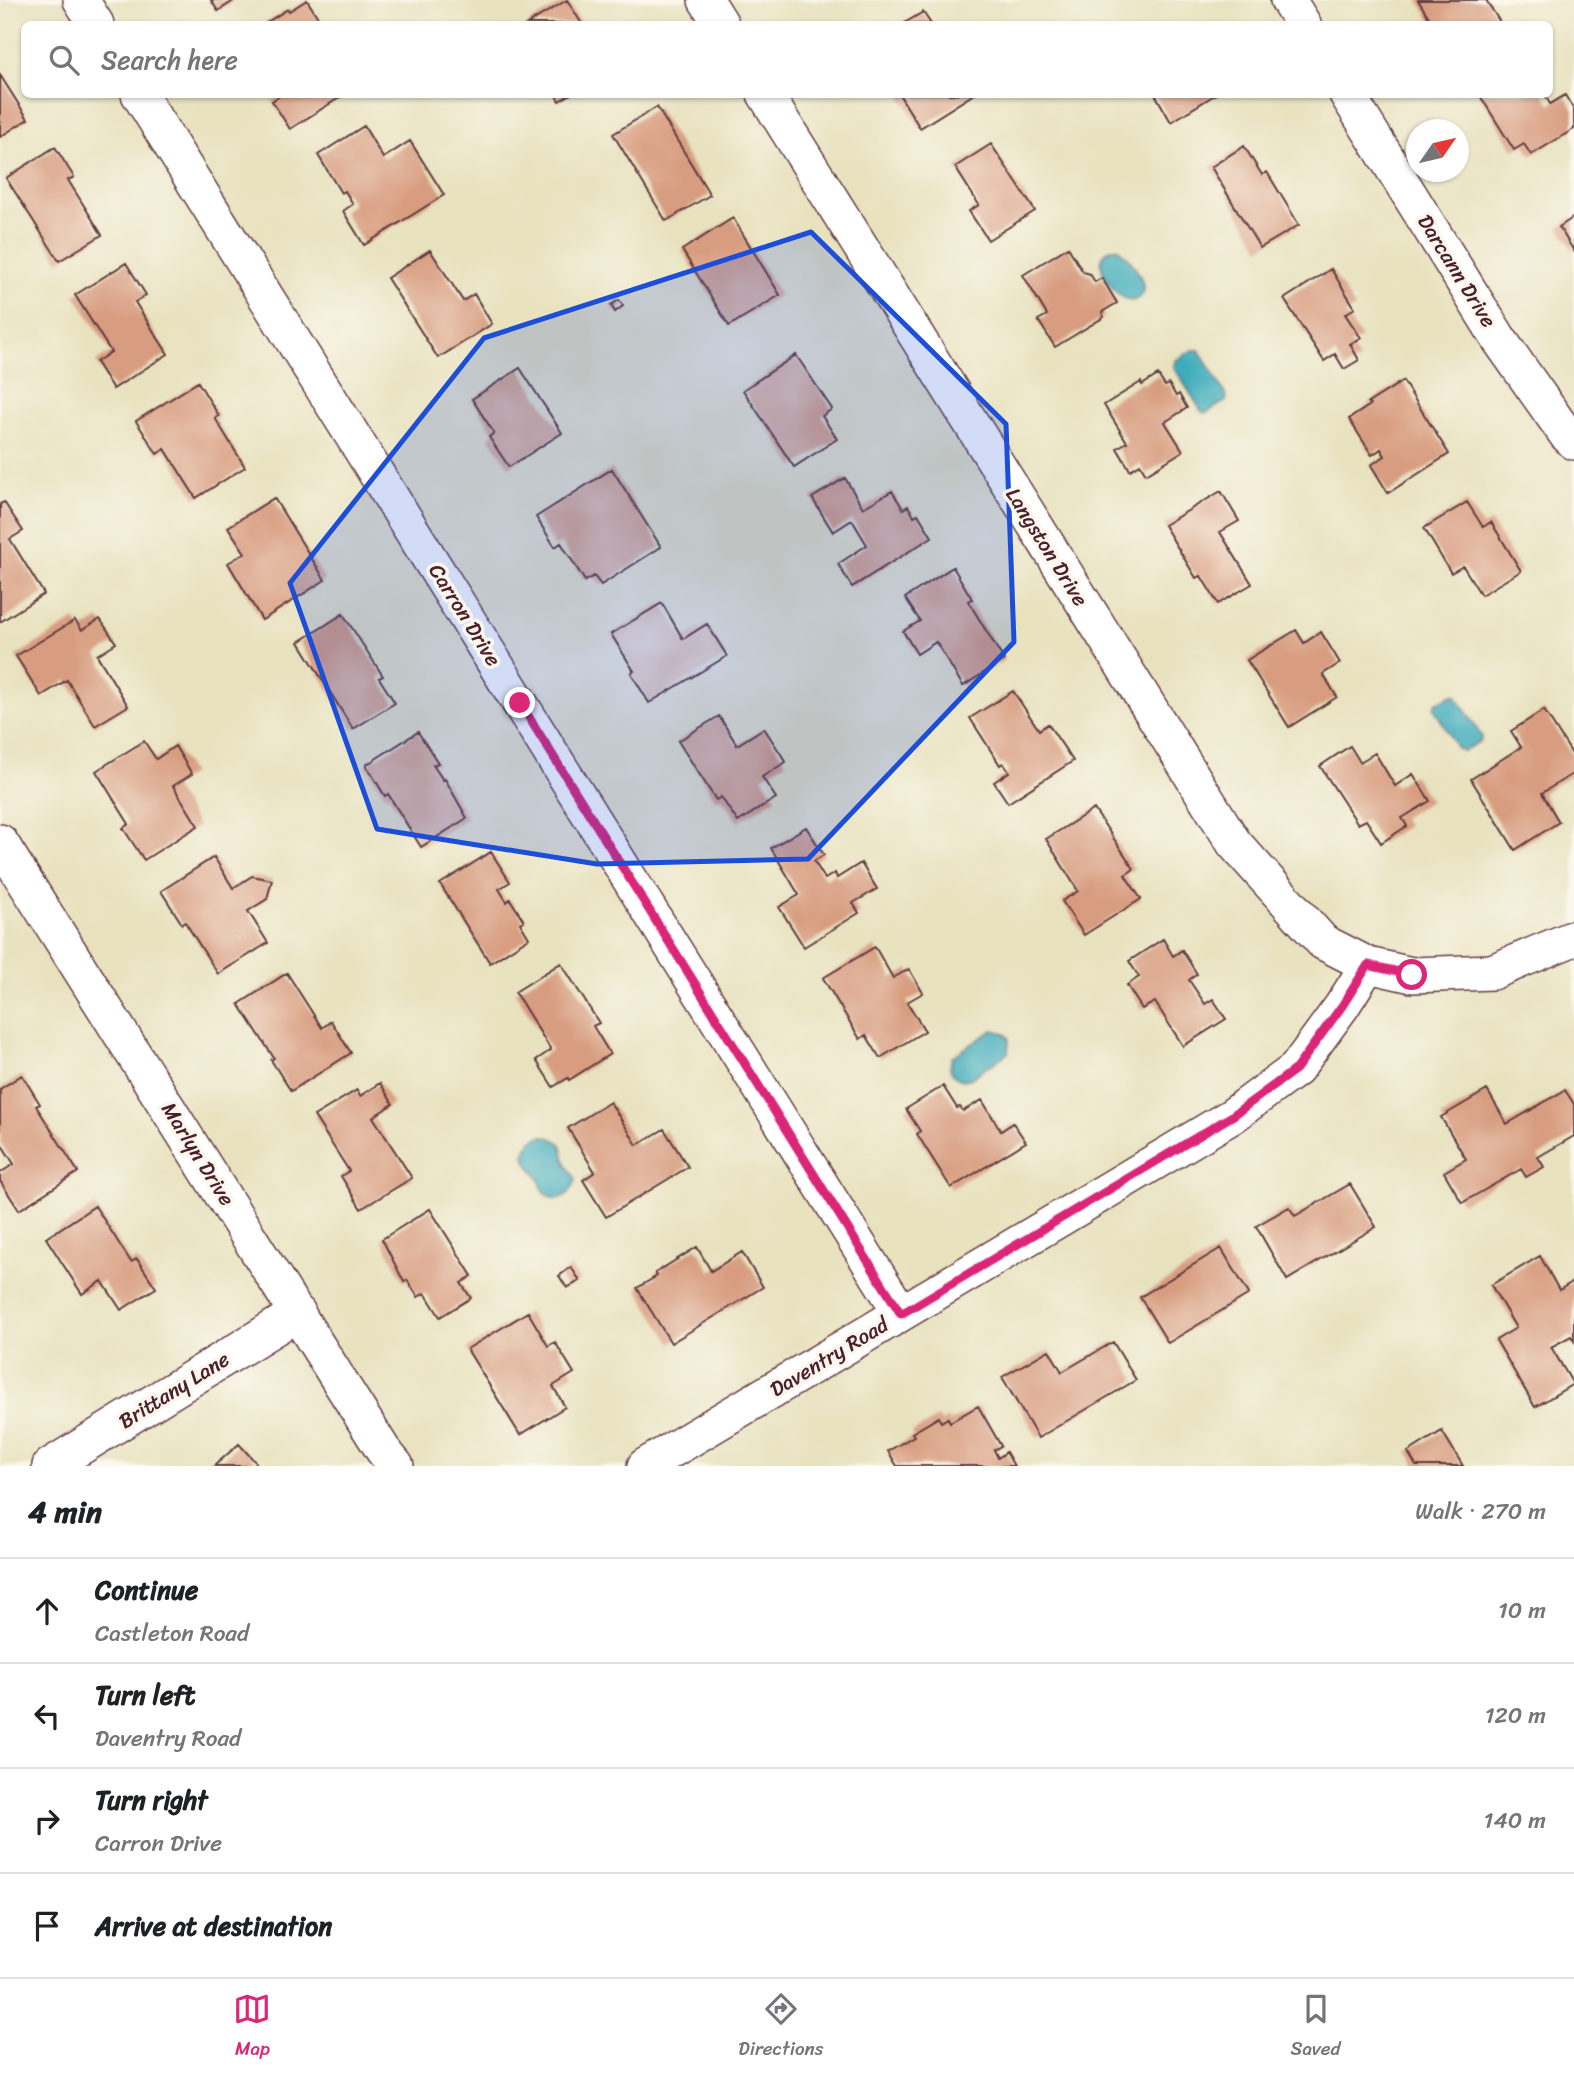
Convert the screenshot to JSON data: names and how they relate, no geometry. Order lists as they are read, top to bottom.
{
  "streets": {
    "street": [
      "Darcann Drive",
      "Langston Drive",
      "Carron Drive",
      "Marlyn Drive",
      "Daventry Road",
      "Brittany Lane"
    ]
  },
  "crossings": [
    ["Langston Drive", "Daventry Road"],
    ["Carron Drive", "Daventry Road"],
    ["Marlyn Drive", "Brittany Lane"]
  ],
  "north": "top right",
  "page": {
    "search": "Search here",
    "heading": ["4 min", "Walk · 270 m"],
    "list": [
      ["Continue", "Castleton Road", "10 m"],
      ["Turn left", "Daventry Road", "120 m"],
      ["Turn right", "Carron Drive", "140 m"],
      "Arrive at destination"
    ],
    "nav": ["Map", "Directions", "Saved"]
  }
}
